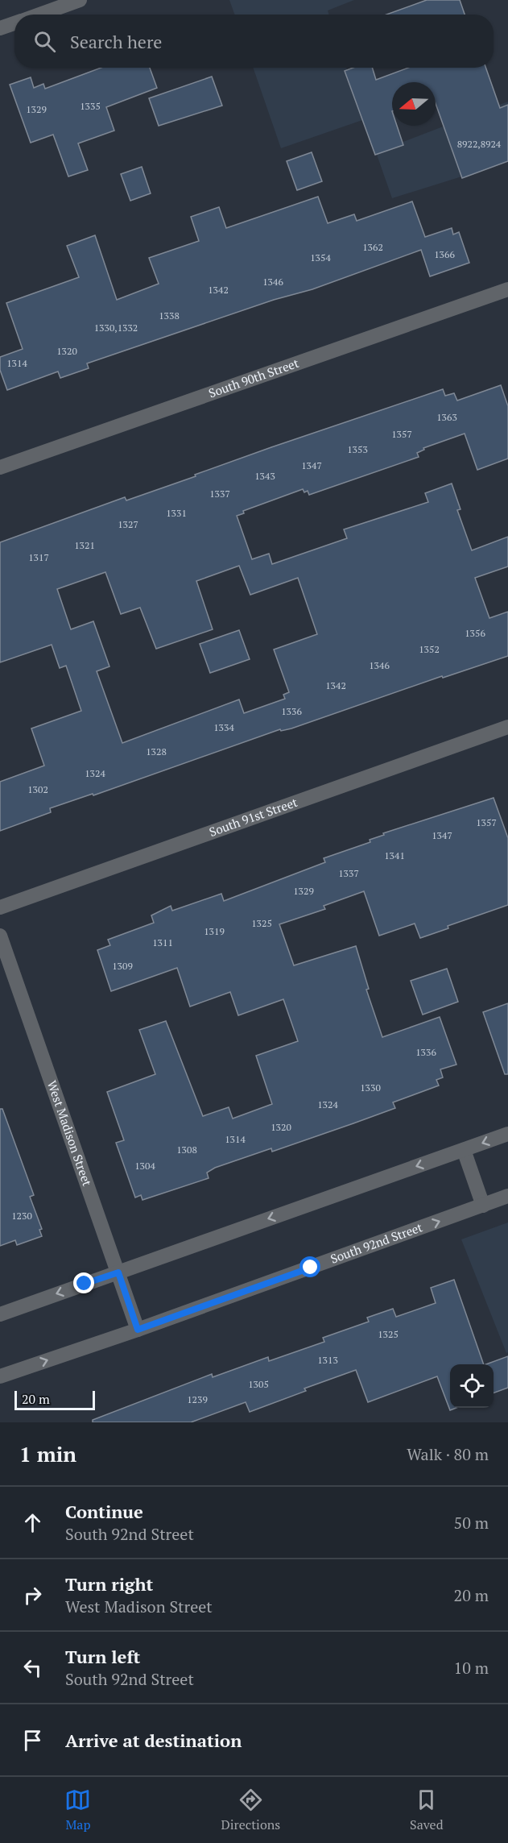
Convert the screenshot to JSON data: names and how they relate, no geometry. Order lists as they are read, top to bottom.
{
  "streets": {
    "street": [
      "South 90th Street",
      "South 91st Street",
      "West Madison Street",
      "South 92nd Street"
    ]
  },
  "crossings": [
    ["West Madison Street", "South 92nd Street"]
  ],
  "house_numbers": [
    "1335",
    "1329",
    "8922,8924",
    "1362",
    "1366",
    "1354",
    "1346",
    "1342",
    "1338",
    "1330,1332",
    "1320",
    "1314",
    "1363",
    "1357",
    "1353",
    "1347",
    "1343",
    "1337",
    "1331",
    "1327",
    "1321",
    "1317",
    "1356",
    "1352",
    "1346",
    "1342",
    "1336",
    "1334",
    "1328",
    "1324",
    "1302",
    "1357",
    "1347",
    "1341",
    "1337",
    "1329",
    "1325",
    "1319",
    "1311",
    "1309",
    "1336",
    "1330",
    "1324",
    "1320",
    "1314",
    "1308",
    "1304",
    "1230",
    "1325",
    "1313",
    "1305",
    "1239"
  ],
  "scale_bar": "20 m",
  "north": "left",
  "page": {
    "search": "Search here",
    "scale": "20 m",
    "heading": ["1 min", "Walk · 80 m"],
    "list": [
      ["Continue", "South 92nd Street", "50 m"],
      ["Turn right", "West Madison Street", "20 m"],
      ["Turn left", "South 92nd Street", "10 m"],
      "Arrive at destination"
    ],
    "nav": ["Map", "Directions", "Saved"]
  }
}
